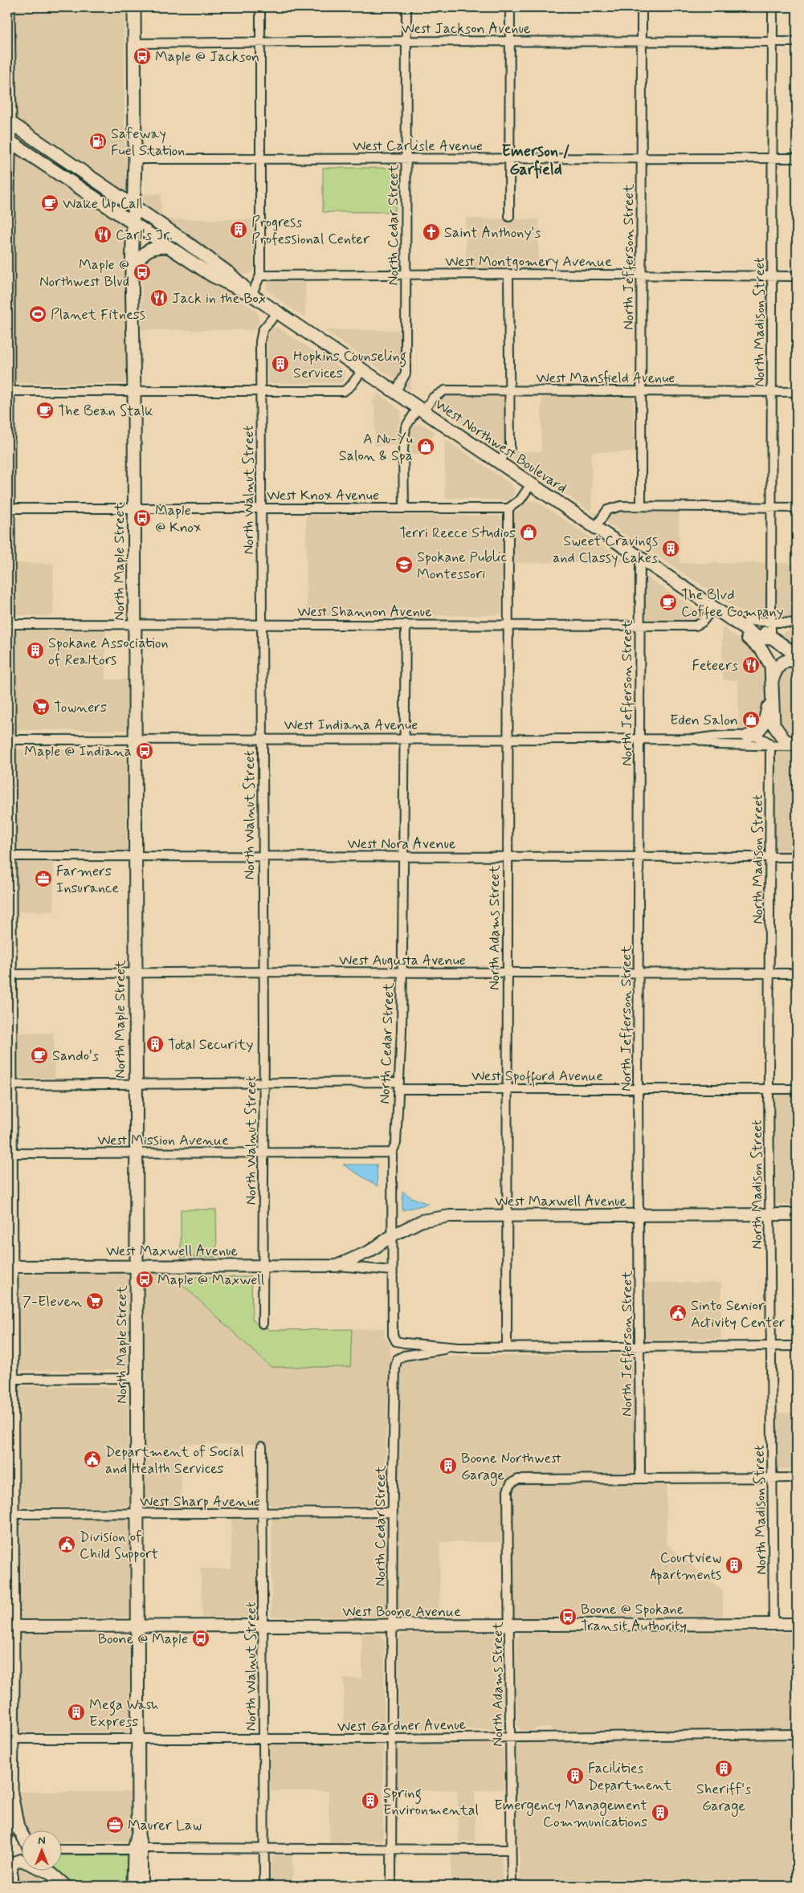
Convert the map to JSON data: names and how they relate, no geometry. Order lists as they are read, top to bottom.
{
  "streets": {
    "main road": ["West Northwest Boulevard", "North Maple Street"],
    "street": [
      "West Jackson Avenue",
      "West Carlisle Avenue",
      "North Cedar Street",
      "North Jefferson Street",
      "West Montgomery Avenue",
      "North Madison Street",
      "West Mansfield Avenue",
      "North Walnut Street",
      "West Knox Avenue",
      "West Shannon Avenue",
      "West Indiana Avenue",
      "West Nora Avenue",
      "North Adams Street",
      "West Augusta Avenue",
      "West Spofford Avenue",
      "West Mission Avenue",
      "West Maxwell Avenue",
      "West Sharp Avenue",
      "West Boone Avenue",
      "West Gardner Avenue"
    ]
  },
  "crossings": [
    ["West Jackson Avenue", "North Cedar Street"],
    ["West Jackson Avenue", "North Jefferson Street"],
    ["West Jackson Avenue", "North Madison Street"],
    ["West Jackson Avenue", "North Maple Street"],
    ["West Carlisle Avenue", "North Cedar Street"],
    ["West Carlisle Avenue", "North Jefferson Street"],
    ["West Carlisle Avenue", "North Madison Street"],
    ["West Carlisle Avenue", "North Maple Street"],
    ["North Cedar Street", "West Montgomery Avenue"],
    ["North Cedar Street", "West Northwest Boulevard"],
    ["North Cedar Street", "West Shannon Avenue"],
    ["North Cedar Street", "West Indiana Avenue"],
    ["North Cedar Street", "West Nora Avenue"],
    ["North Cedar Street", "West Augusta Avenue"],
    ["North Cedar Street", "West Spofford Avenue"],
    ["North Cedar Street", "West Mission Avenue"],
    ["North Cedar Street", "West Maxwell Avenue"],
    ["North Cedar Street", "West Sharp Avenue"],
    ["North Cedar Street", "West Boone Avenue"],
    ["North Cedar Street", "West Gardner Avenue"],
    ["North Jefferson Street", "West Montgomery Avenue"],
    ["North Jefferson Street", "West Mansfield Avenue"],
    ["North Jefferson Street", "West Northwest Boulevard"],
    ["North Jefferson Street", "West Shannon Avenue"],
    ["North Jefferson Street", "West Indiana Avenue"],
    ["North Jefferson Street", "West Nora Avenue"],
    ["North Jefferson Street", "North Adams Street"],
    ["North Jefferson Street", "West Augusta Avenue"],
    ["North Jefferson Street", "West Spofford Avenue"],
    ["North Jefferson Street", "West Maxwell Avenue"],
    ["West Montgomery Avenue", "North Madison Street"],
    ["North Madison Street", "West Mansfield Avenue"],
    ["North Madison Street", "West Indiana Avenue"],
    ["North Madison Street", "West Nora Avenue"],
    ["North Madison Street", "West Augusta Avenue"],
    ["North Madison Street", "West Spofford Avenue"],
    ["North Madison Street", "West Maxwell Avenue"],
    ["North Madison Street", "West Boone Avenue"],
    ["West Mansfield Avenue", "West Northwest Boulevard"],
    ["West Northwest Boulevard", "North Walnut Street"],
    ["West Northwest Boulevard", "West Shannon Avenue"],
    ["West Northwest Boulevard", "West Indiana Avenue"],
    ["North Walnut Street", "West Knox Avenue"],
    ["North Walnut Street", "West Shannon Avenue"],
    ["North Walnut Street", "West Indiana Avenue"],
    ["North Walnut Street", "West Nora Avenue"],
    ["North Walnut Street", "West Augusta Avenue"],
    ["North Walnut Street", "West Spofford Avenue"],
    ["North Walnut Street", "West Mission Avenue"],
    ["North Walnut Street", "West Maxwell Avenue"],
    ["North Walnut Street", "West Sharp Avenue"],
    ["North Walnut Street", "West Boone Avenue"],
    ["North Walnut Street", "West Gardner Avenue"],
    ["West Knox Avenue", "North Maple Street"],
    ["West Knox Avenue", "North Adams Street"],
    ["North Maple Street", "West Shannon Avenue"],
    ["North Maple Street", "West Indiana Avenue"],
    ["North Maple Street", "West Nora Avenue"],
    ["North Maple Street", "West Augusta Avenue"],
    ["North Maple Street", "West Spofford Avenue"],
    ["North Maple Street", "West Mission Avenue"],
    ["North Maple Street", "West Maxwell Avenue"],
    ["North Maple Street", "West Sharp Avenue"],
    ["North Maple Street", "West Boone Avenue"],
    ["North Maple Street", "West Gardner Avenue"],
    ["West Shannon Avenue", "North Adams Street"],
    ["West Indiana Avenue", "North Adams Street"],
    ["West Nora Avenue", "North Adams Street"],
    ["North Adams Street", "West Augusta Avenue"],
    ["North Adams Street", "West Spofford Avenue"],
    ["North Adams Street", "West Maxwell Avenue"],
    ["North Adams Street", "West Boone Avenue"],
    ["North Adams Street", "West Gardner Avenue"]
  ],
  "districts": ["Emerson / Garfield"],
  "places": {
    "bus stop": [
      "Maple @ Jackson",
      "Maple @ Northwest Blvd",
      "Maple @ Knox",
      "Maple @ Indiana",
      "Maple @ Maxwell",
      "Boone @ Spokane Transit Authority",
      "Boone @ Maple"
    ],
    "fuel station": ["Safeway Fuel Station"],
    "cafe": [
      "Wake Up Call",
      "The Bean Stalk",
      "The Blvd Coffee Company",
      "Sando's"
    ],
    "building": [
      "Progress Professional Center",
      "Hopkins Counseling Services",
      "Sweet Cravings and Classy Cakes",
      "Spokane Association of Realtors",
      "Total Security",
      "Boone Northwest Garage",
      "Courtview Apartments",
      "Mega Wash Express",
      "Sheriff's Garage",
      "Facilities Department",
      "Spring Environmental",
      "Emergency Management Communications"
    ],
    "church": ["Saint Anthony's"],
    "restaurant": ["Carl's Jr.", "Jack in the Box", "Feteers"],
    "sports": ["Planet Fitness"],
    "shop": ["A Nu-Yu Salon & Spa", "Terri Reece Studios", "Eden Salon"],
    "school or university": ["Spokane Public Montessori"],
    "supermarket": ["Towners", "7-Eleven"],
    "office": ["Farmers Insurance", "Maurer Law"],
    "public building": ["Sinto Senior Activity Center", "Department of Social and Health Services", "Division of Child Support"]
  },
  "north": "top"
}
